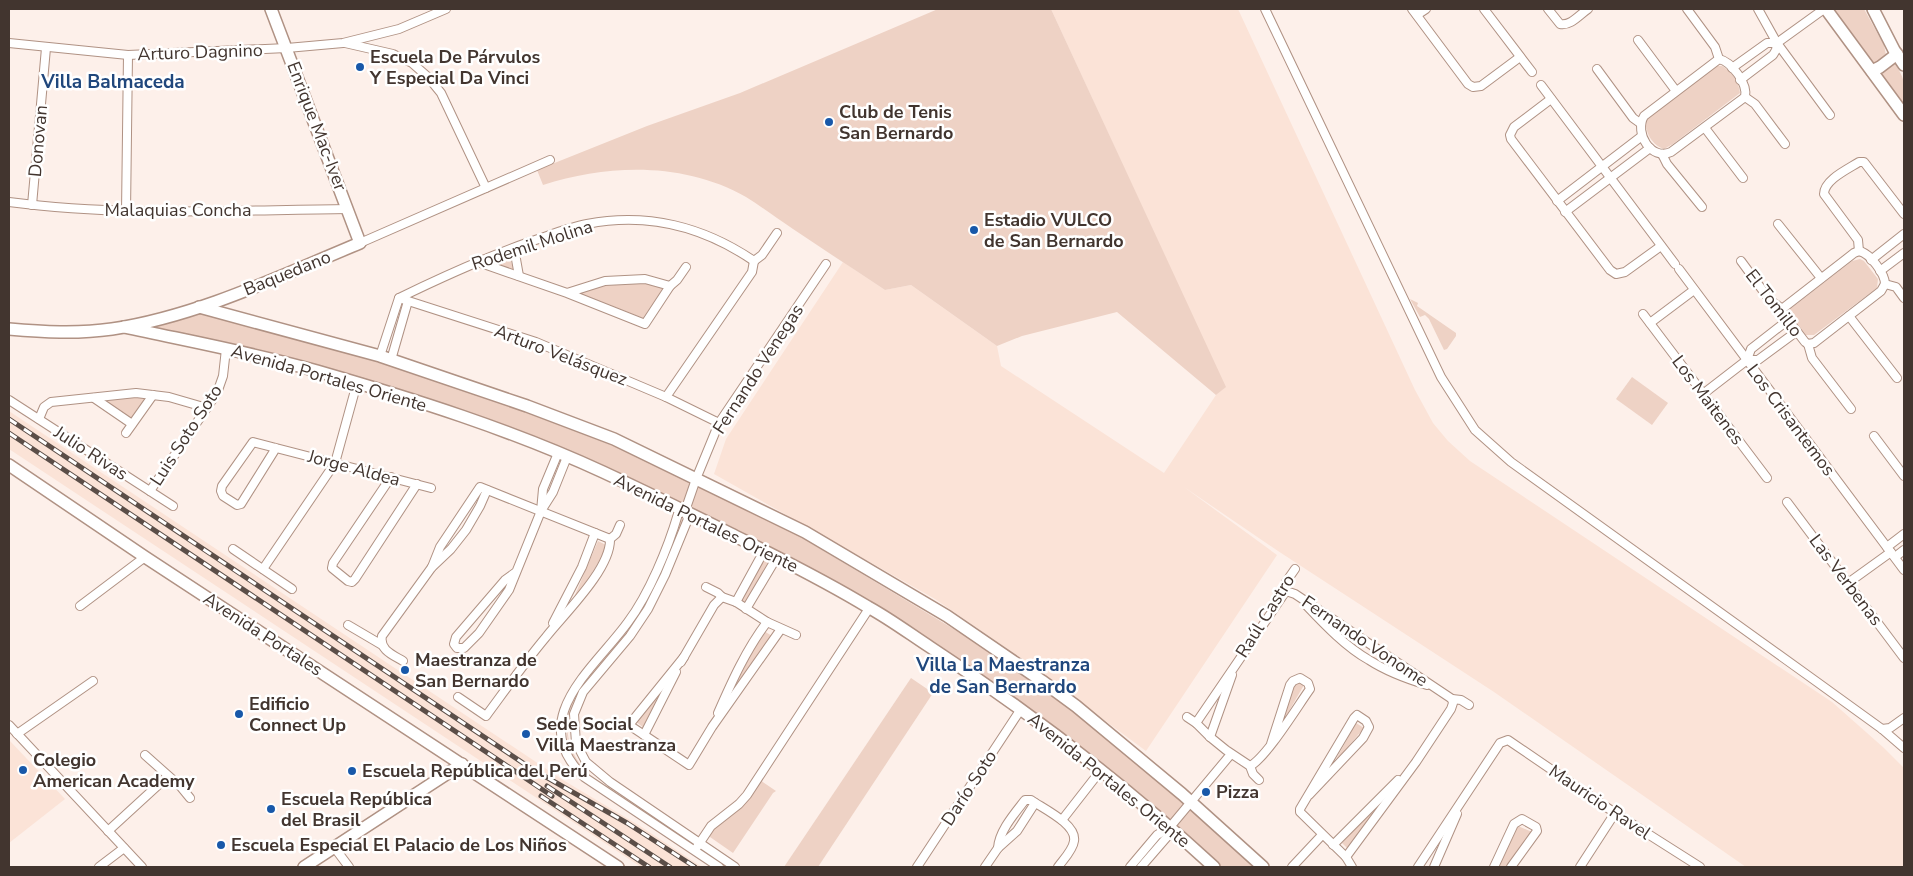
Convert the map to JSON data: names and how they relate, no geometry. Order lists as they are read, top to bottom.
{
  "streets": {
    "street": [
      "Arturo Dagnino",
      "Enrique Mac-Iver",
      "Donovan",
      "Malaquias Concha",
      "Rodemil Molina",
      "Baquedano",
      "El Tomillo",
      "Arturo Velásquez",
      "Fernando Venegas",
      "Avenida Portales Oriente",
      "Los Maitenes",
      "Los Crisantemos",
      "Luis Soto Soto",
      "Julio Rivas",
      "Jorge Aldea",
      "Las Verbenas",
      "Raúl Castro",
      "Avenida Portales",
      "Fernando Vonome",
      "Darío Soto",
      "Mauricio Ravel"
    ]
  },
  "crossings": [
    ["Arturo Dagnino", "Enrique Mac-Iver"],
    ["Arturo Dagnino", "Donovan"],
    ["Enrique Mac-Iver", "Malaquias Concha"],
    ["Enrique Mac-Iver", "Baquedano"],
    ["Donovan", "Malaquias Concha"],
    ["Rodemil Molina", "Arturo Velásquez"],
    ["Baquedano", "Avenida Portales Oriente"],
    ["Arturo Velásquez", "Fernando Venegas"],
    ["Fernando Venegas", "Avenida Portales Oriente"],
    ["Avenida Portales Oriente", "Luis Soto Soto"],
    ["Avenida Portales Oriente", "Darío Soto"],
    ["Luis Soto Soto", "Julio Rivas"],
    ["Raúl Castro", "Fernando Vonome"]
  ],
  "districts": ["Villa Balmaceda", "Villa La Maestranza de San Bernardo"],
  "places": [
    "Escuela De Párvulos Y Especial Da Vinci",
    "Club de Tenis San Bernardo",
    "Estadio VULCO de San Bernardo",
    "Maestranza de San Bernardo",
    "Edificio Connect Up",
    "Sede Social Villa Maestranza",
    "Colegio American Academy",
    "Escuela República del Perú",
    "Pizza",
    "Escuela República del Brasil",
    "Escuela Especial El Palacio de Los Niños"
  ]
}
